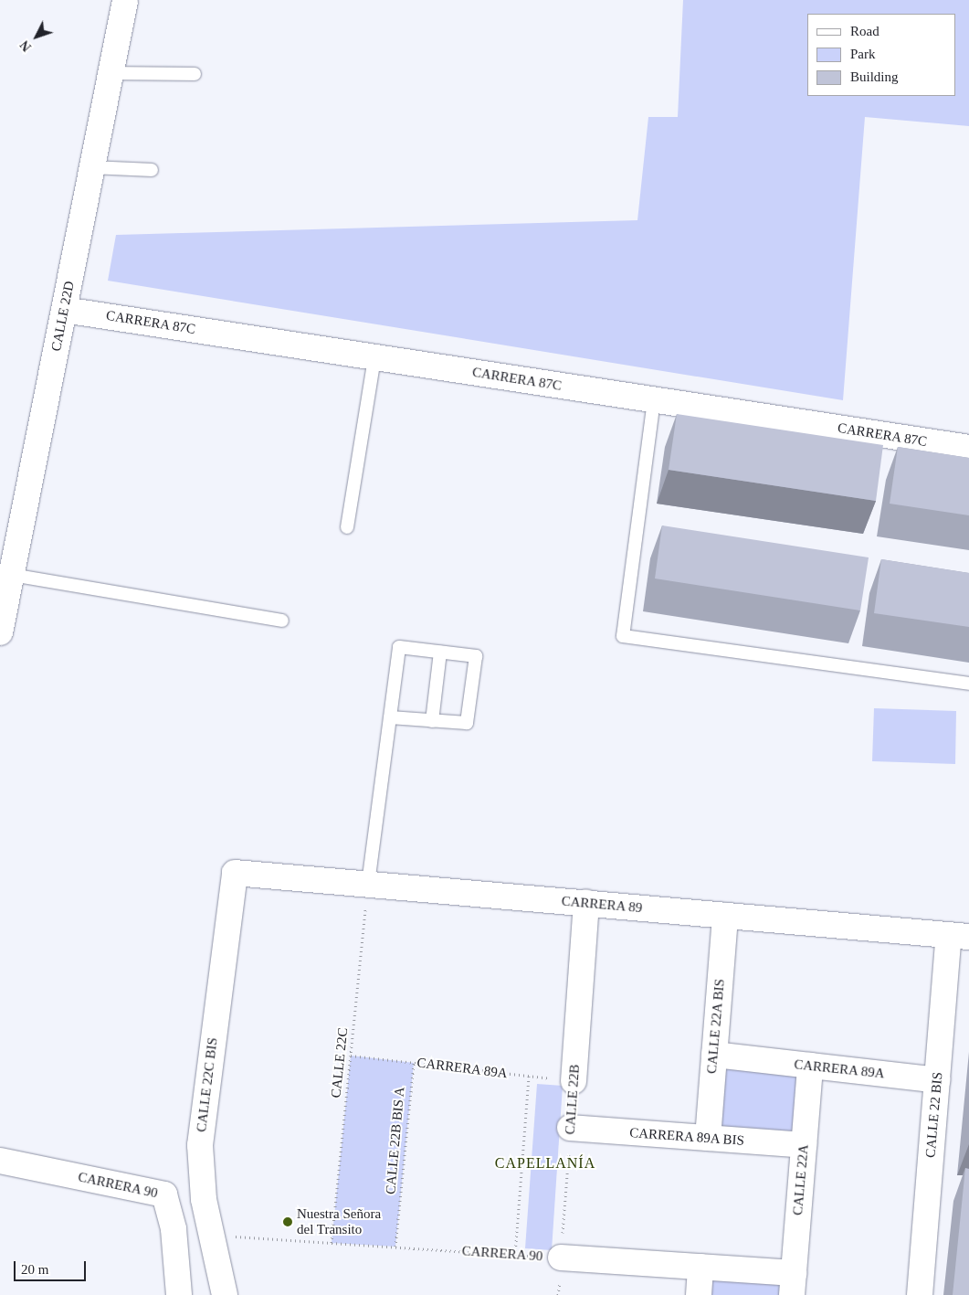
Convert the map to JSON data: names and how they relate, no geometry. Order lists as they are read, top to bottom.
{
  "streets": {
    "street": [
      "CALLE 22D",
      "CARRERA 87C",
      "CARRERA 89",
      "CALLE 22A BIS",
      "CARRERA 89A",
      "CALLE 22C BIS",
      "CALLE 22B",
      "CALLE 22 BIS",
      "CARRERA 89A BIS",
      "CALLE 22A",
      "CARRERA 90"
    ],
    "path": ["CALLE 22C", "CALLE 22B BIS A"]
  },
  "crossings": [
    ["CALLE 22D", "CARRERA 87C"],
    ["CARRERA 89", "CALLE 22A BIS"],
    ["CARRERA 89", "CALLE 22C"],
    ["CARRERA 89", "CALLE 22C BIS"],
    ["CARRERA 89", "CALLE 22B"],
    ["CARRERA 89", "CALLE 22 BIS"],
    ["CALLE 22A BIS", "CARRERA 89A"],
    ["CALLE 22A BIS", "CARRERA 89A BIS"],
    ["CALLE 22C", "CARRERA 89A"],
    ["CALLE 22C", "CARRERA 90"],
    ["CARRERA 89A", "CALLE 22B"],
    ["CARRERA 89A", "CALLE 22 BIS"],
    ["CARRERA 89A", "CALLE 22B BIS A"],
    ["CARRERA 89A", "CALLE 22A"],
    ["CALLE 22C BIS", "CARRERA 90"],
    ["CALLE 22B", "CARRERA 89A BIS"],
    ["CALLE 22B", "CARRERA 90"],
    ["CARRERA 89A BIS", "CALLE 22A"],
    ["CALLE 22B BIS A", "CARRERA 90"],
    ["CALLE 22A", "CARRERA 90"]
  ],
  "districts": ["CAPELLANÍA"],
  "places": ["Nuestra Señora del Transito"],
  "legend": ["Road", "Park", "Building"],
  "scale_bar": "20 m",
  "north": "bottom left"
}
